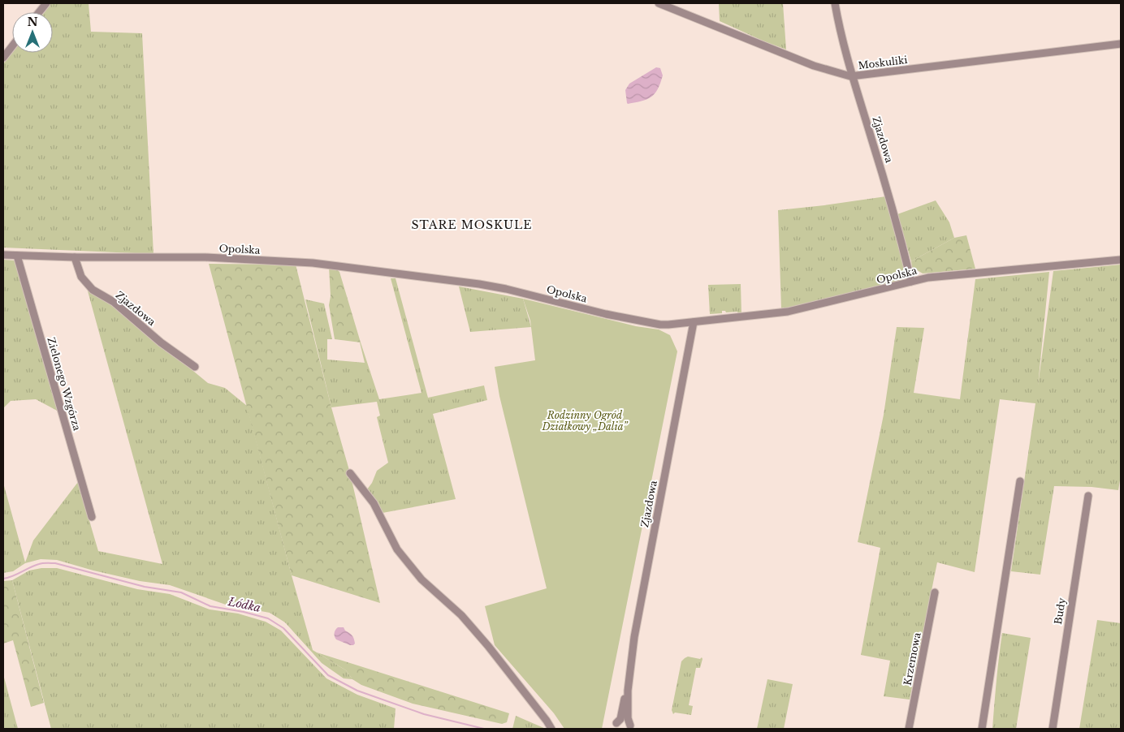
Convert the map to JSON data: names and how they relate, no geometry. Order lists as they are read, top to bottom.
{
  "streets": {
    "street": [
      "Moskuliki",
      "Zjazdowa",
      "Opolska",
      "Zielonego Wzgórza",
      "Budy",
      "Krzemowa"
    ]
  },
  "crossings": [
    ["Moskuliki", "Zjazdowa"],
    ["Zjazdowa", "Opolska"],
    ["Opolska", "Zielonego Wzgórza"]
  ],
  "districts": ["STARE MOSKULE"],
  "water": ["Łódka"],
  "parks": ["Rodzinny Ogród Działkowy „Dalia”"],
  "north": "top"
}
